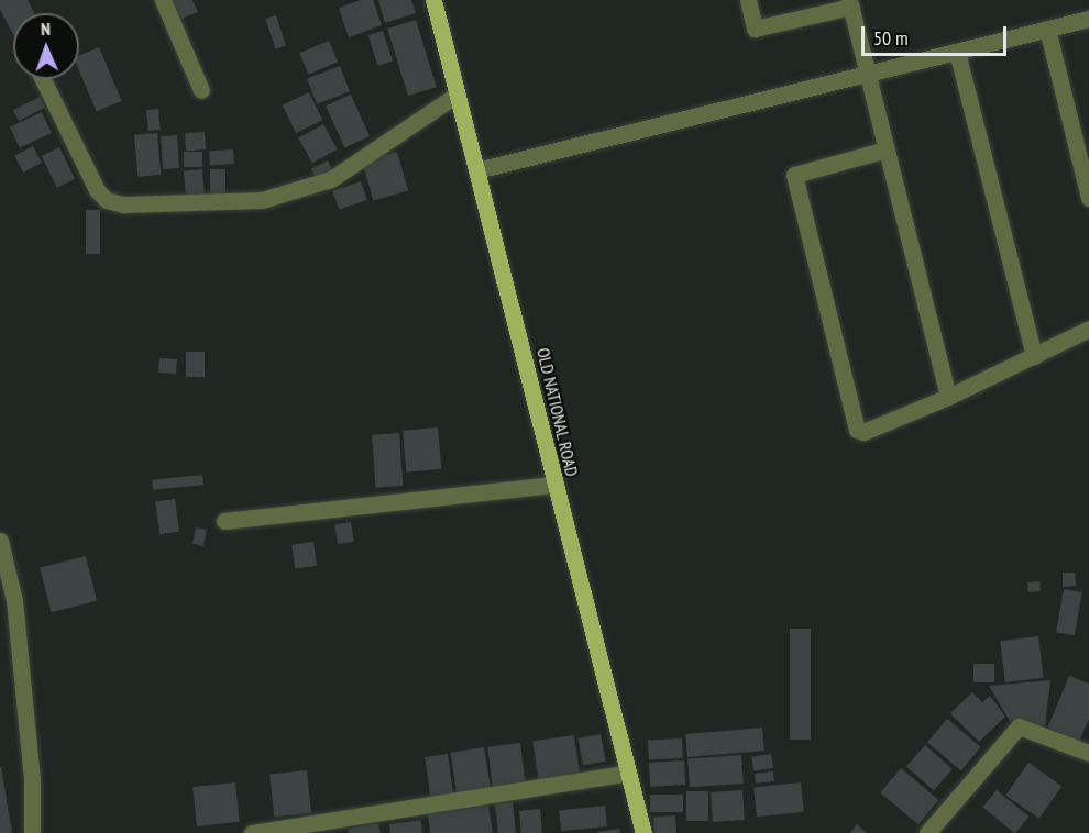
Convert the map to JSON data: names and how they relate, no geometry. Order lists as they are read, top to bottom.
{
  "streets": {
    "main road": ["OLD NATIONAL ROAD"]
  },
  "scale_bar": "50 m",
  "north": "top"
}
